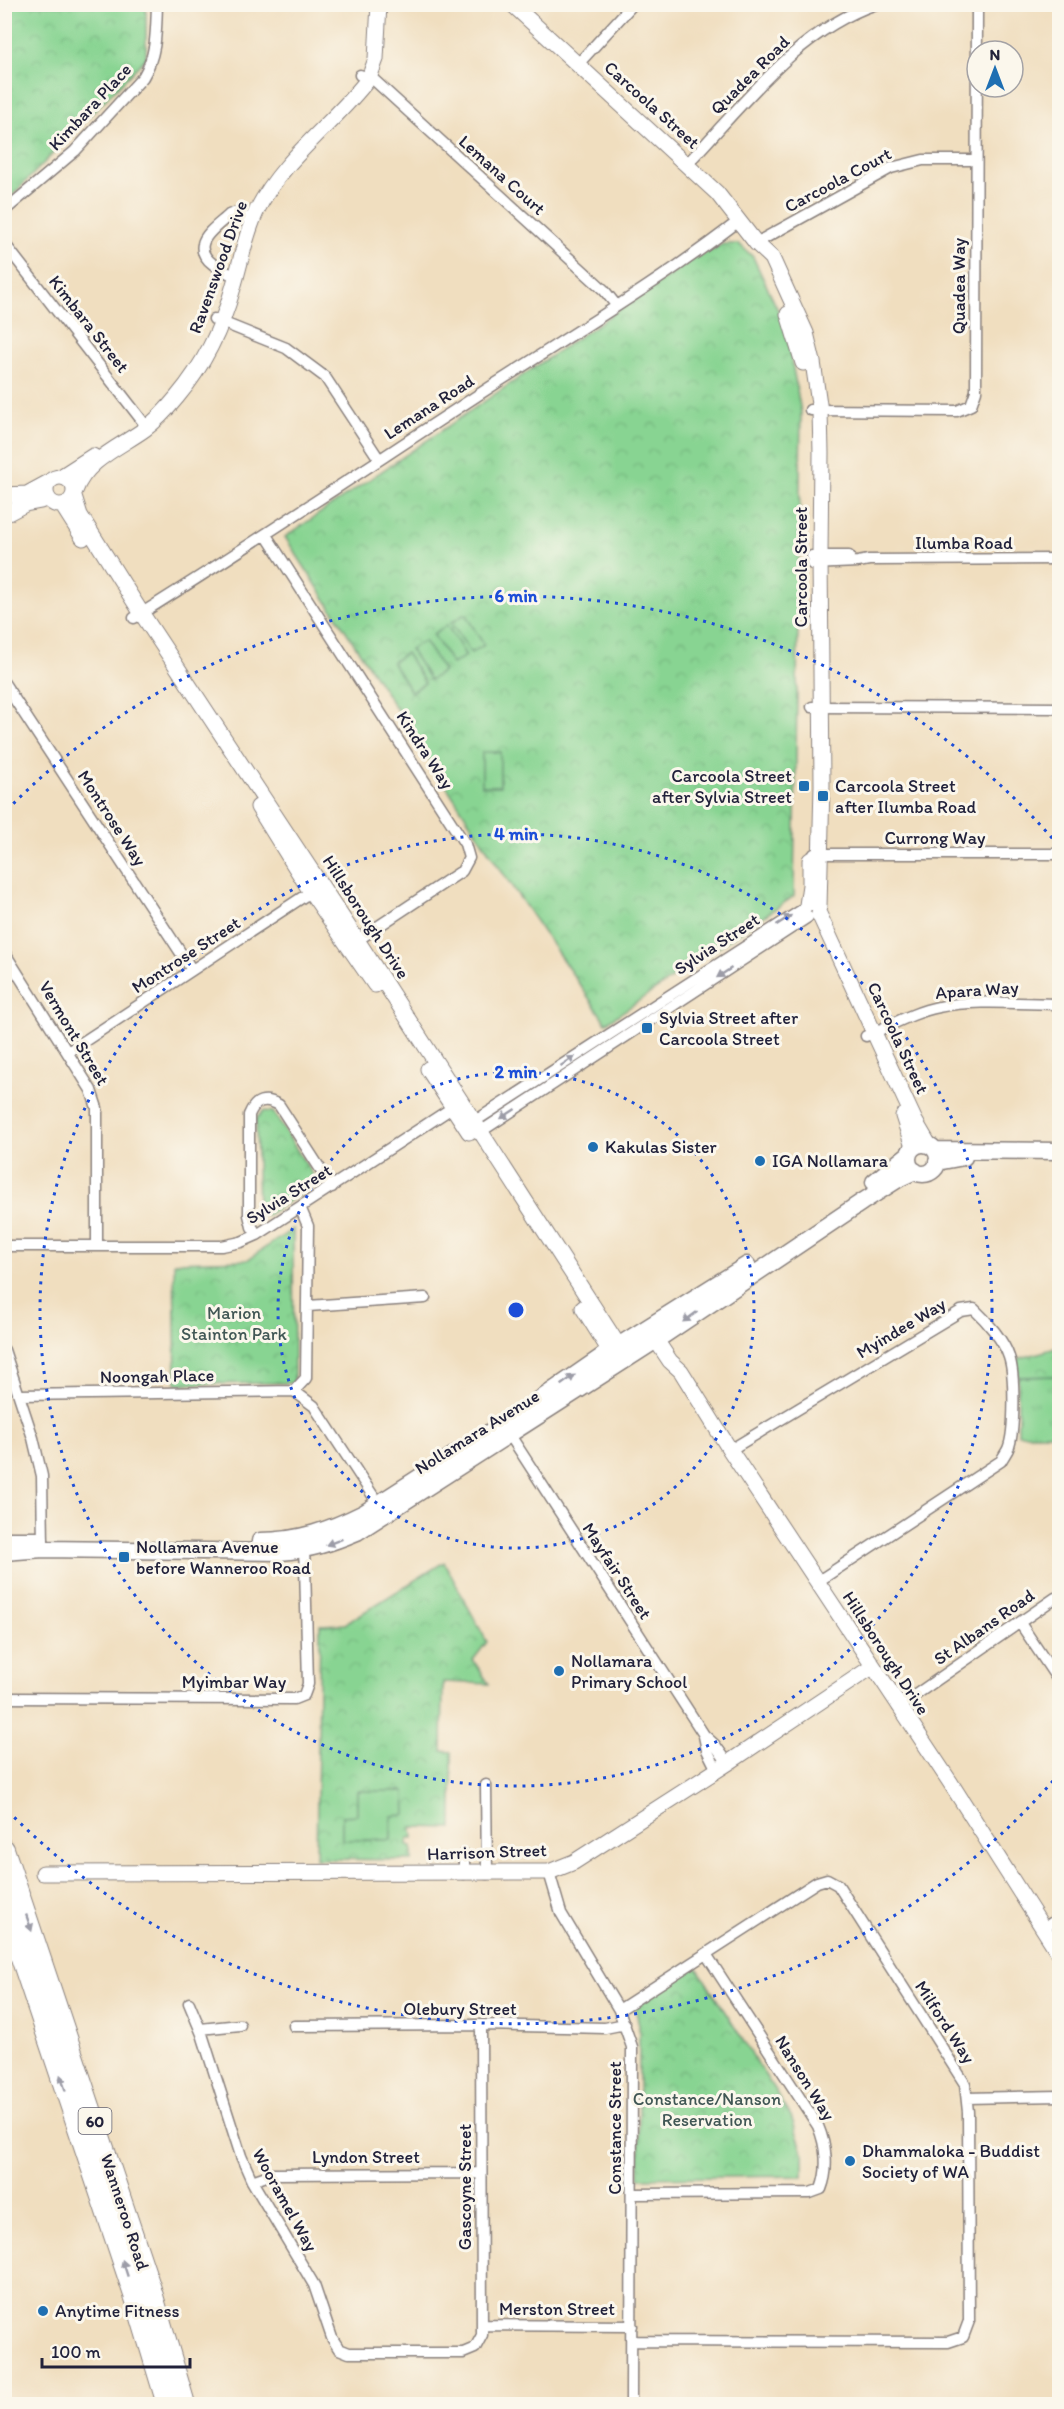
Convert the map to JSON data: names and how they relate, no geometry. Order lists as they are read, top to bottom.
{
  "streets": {
    "highway": ["60", "Wanneroo Road"],
    "main road": ["Nollamara Avenue"],
    "street": [
      "Quadea Road",
      "Carcoola Street",
      "Kimbara Place",
      "Lemana Court",
      "Carcoola Court",
      "Ravenswood Drive",
      "Quadea Way",
      "Kimbara Street",
      "Lemana Road",
      "Ilumba Road",
      "Kindra Way",
      "Montrose Way",
      "Currong Way",
      "Hillsborough Drive",
      "Sylvia Street",
      "Montrose Street",
      "Apara Way",
      "Vermont Street",
      "Myindee Way",
      "Noongah Place",
      "Mayfair Street",
      "St Albans Road",
      "Myimbar Way",
      "Harrison Street",
      "Olebury Street",
      "Milford Way",
      "Nanson Way",
      "Constance Street",
      "Lyndon Street",
      "Gascoyne Street",
      "Wooramel Way",
      "Merston Street"
    ]
  },
  "crossings": [
    ["Quadea Road", "Carcoola Street"],
    ["Carcoola Street", "Carcoola Court"],
    ["Carcoola Street", "Quadea Way"],
    ["Carcoola Street", "Lemana Road"],
    ["Carcoola Street", "Ilumba Road"],
    ["Carcoola Street", "Currong Way"],
    ["Carcoola Street", "Sylvia Street"],
    ["Carcoola Street", "Apara Way"],
    ["Carcoola Street", "Nollamara Avenue"],
    ["Lemana Court", "Ravenswood Drive"],
    ["Lemana Court", "Lemana Road"],
    ["Carcoola Court", "Quadea Way"],
    ["Ravenswood Drive", "Kimbara Street"],
    ["Ravenswood Drive", "Hillsborough Drive"],
    ["Lemana Road", "Kindra Way"],
    ["Lemana Road", "Hillsborough Drive"],
    ["Kindra Way", "Hillsborough Drive"],
    ["Montrose Way", "Montrose Street"],
    ["Hillsborough Drive", "Sylvia Street"],
    ["Hillsborough Drive", "Montrose Street"],
    ["Hillsborough Drive", "Myindee Way"],
    ["Hillsborough Drive", "Nollamara Avenue"],
    ["Hillsborough Drive", "St Albans Road"],
    ["Hillsborough Drive", "Harrison Street"],
    ["Sylvia Street", "Vermont Street"],
    ["Montrose Street", "Vermont Street"],
    ["Nollamara Avenue", "Mayfair Street"],
    ["Nollamara Avenue", "Myimbar Way"],
    ["Mayfair Street", "Harrison Street"],
    ["Harrison Street", "Constance Street"],
    ["Olebury Street", "Constance Street"],
    ["Olebury Street", "Gascoyne Street"],
    ["Milford Way", "Nanson Way"],
    ["Milford Way", "Constance Street"],
    ["Nanson Way", "Constance Street"],
    ["Constance Street", "Merston Street"],
    ["Lyndon Street", "Gascoyne Street"],
    ["Lyndon Street", "Wooramel Way"],
    ["Gascoyne Street", "Wooramel Way"],
    ["Gascoyne Street", "Merston Street"]
  ],
  "parks": ["Marion Stainton Park", "Constance/Nanson Reservation"],
  "places": {
    "transit": [
      "Carcoola Street after Sylvia Street",
      "Carcoola Street after Ilumba Road",
      "Sylvia Street after Carcoola Street",
      "Nollamara Avenue before Wanneroo Road"
    ],
    "other": [
      "Kakulas Sister",
      "IGA Nollamara",
      "Nollamara Primary School",
      "Dhammaloka - Buddist Society of WA",
      "Anytime Fitness"
    ]
  },
  "scale_bar": "100 m",
  "north": "top",
  "rings": ["6 min", "4 min", "2 min"]
}
